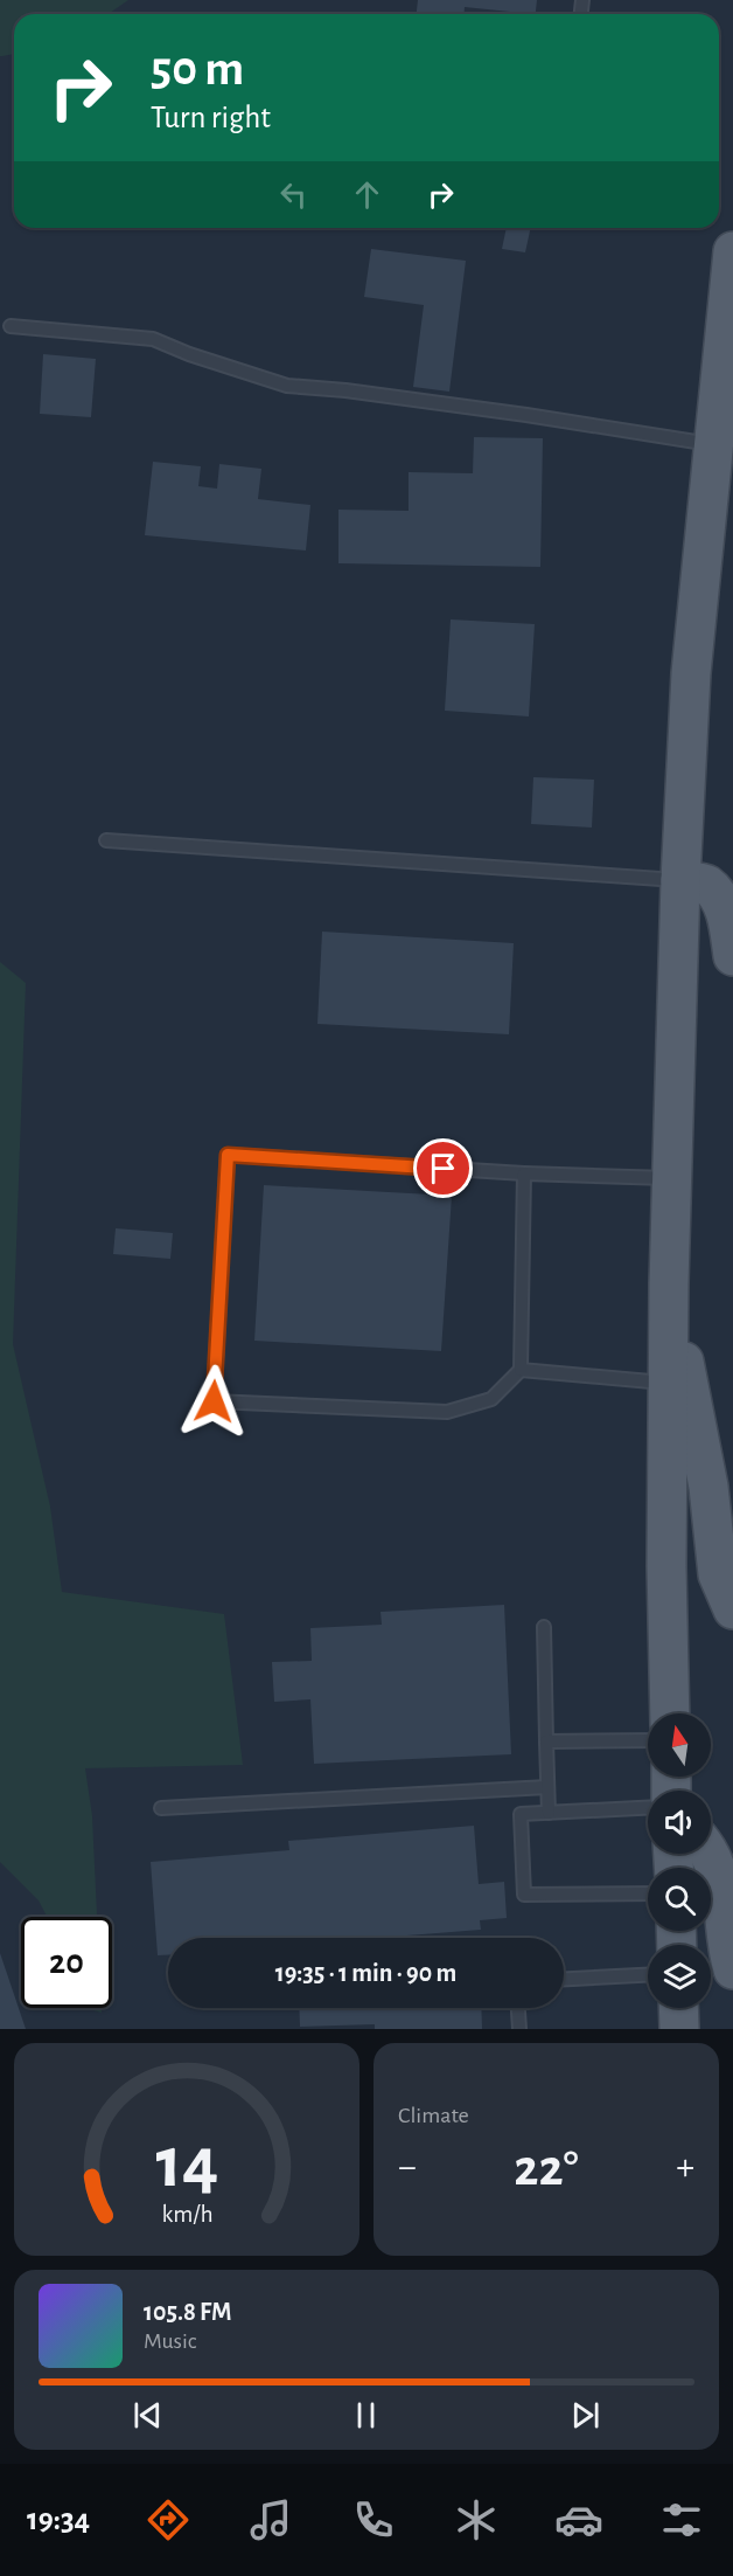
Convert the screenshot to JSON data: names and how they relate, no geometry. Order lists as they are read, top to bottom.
{
  "north": "top",
  "page": {
    "turn": ["50 m", "Turn right"],
    "limit": "20",
    "trip": "19:35 · 1 min · 90 m",
    "tile": "Climate",
    "heat": ["−", "22°", "+"],
    "song": ["105.8 FM", "Music"],
    "tabs": "19:34",
    "gauge": ["14", "km/h"]
  }
}
